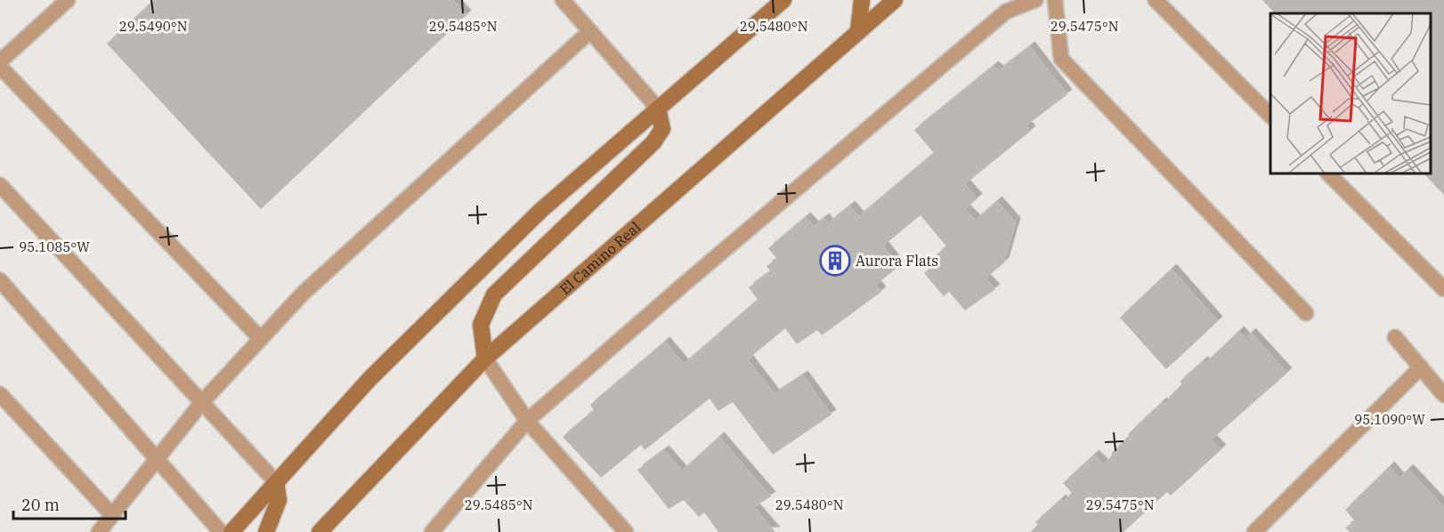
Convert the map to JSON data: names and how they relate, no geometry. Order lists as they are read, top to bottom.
{
  "streets": {
    "main road": ["El Camino Real"]
  },
  "places": {
    "building": ["Aurora Flats"]
  },
  "scale_bar": "20 m",
  "coordinates": [
    "29.5490°N",
    "29.5485°N",
    "29.5480°N",
    "29.5475°N",
    "95.1085°W",
    "95.1090°W"
  ]
}
